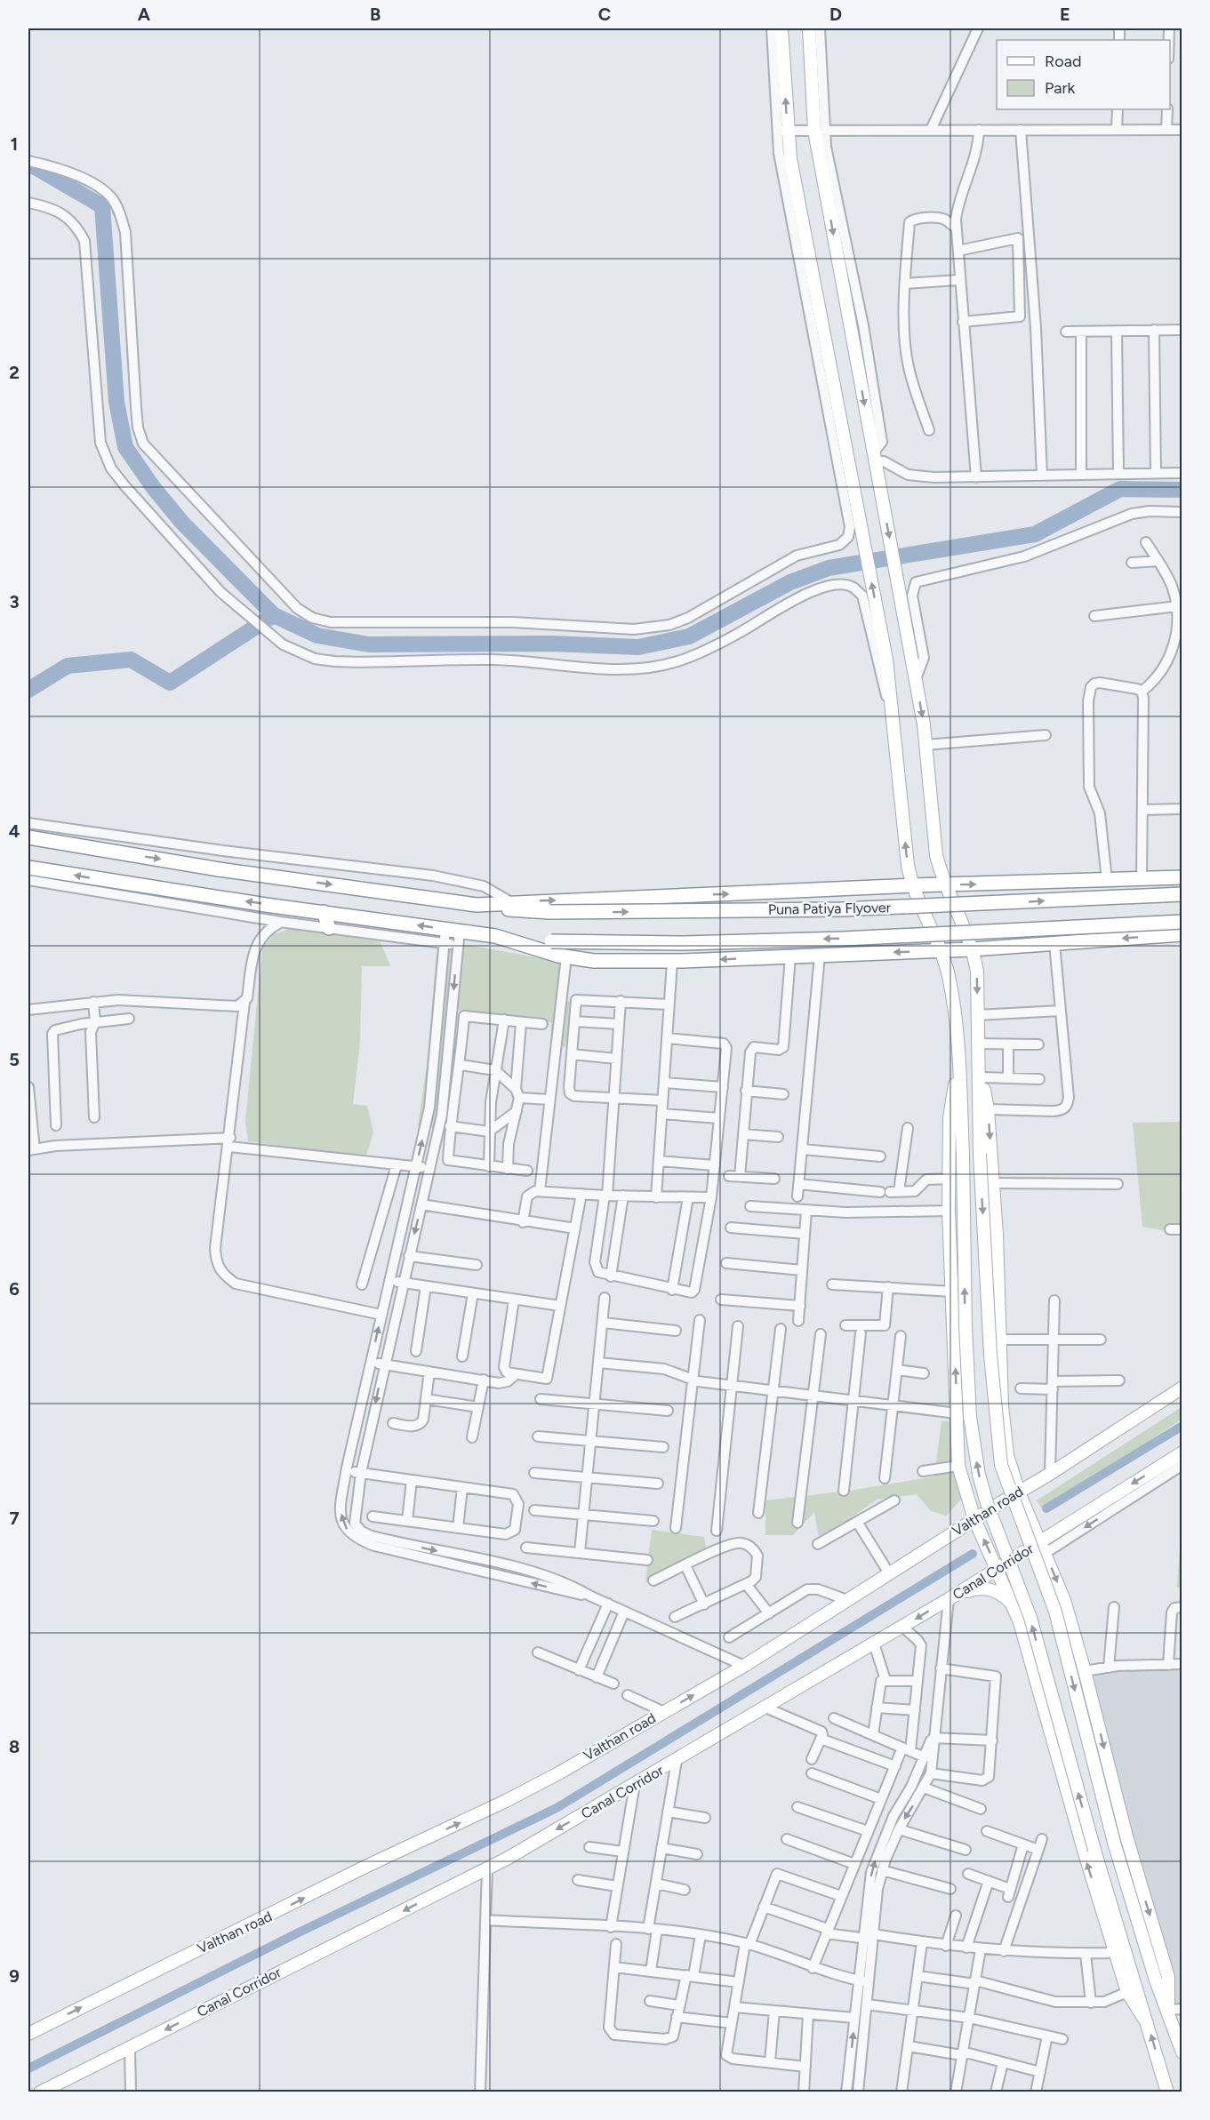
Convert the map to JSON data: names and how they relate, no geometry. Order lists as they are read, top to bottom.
{
  "streets": {
    "highway": ["Puna Patiya Flyover"],
    "main road": ["Valthan road", "Canal Corridor"]
  },
  "one_way": ["Valthan road", "Canal Corridor"],
  "legend": ["Road", "Park"],
  "grid": {
    "columns": [
      "A",
      "B",
      "C",
      "D",
      "E"
    ],
    "rows": [
      "1",
      "2",
      "3",
      "4",
      "5",
      "6",
      "7",
      "8",
      "9"
    ]
  }
}
